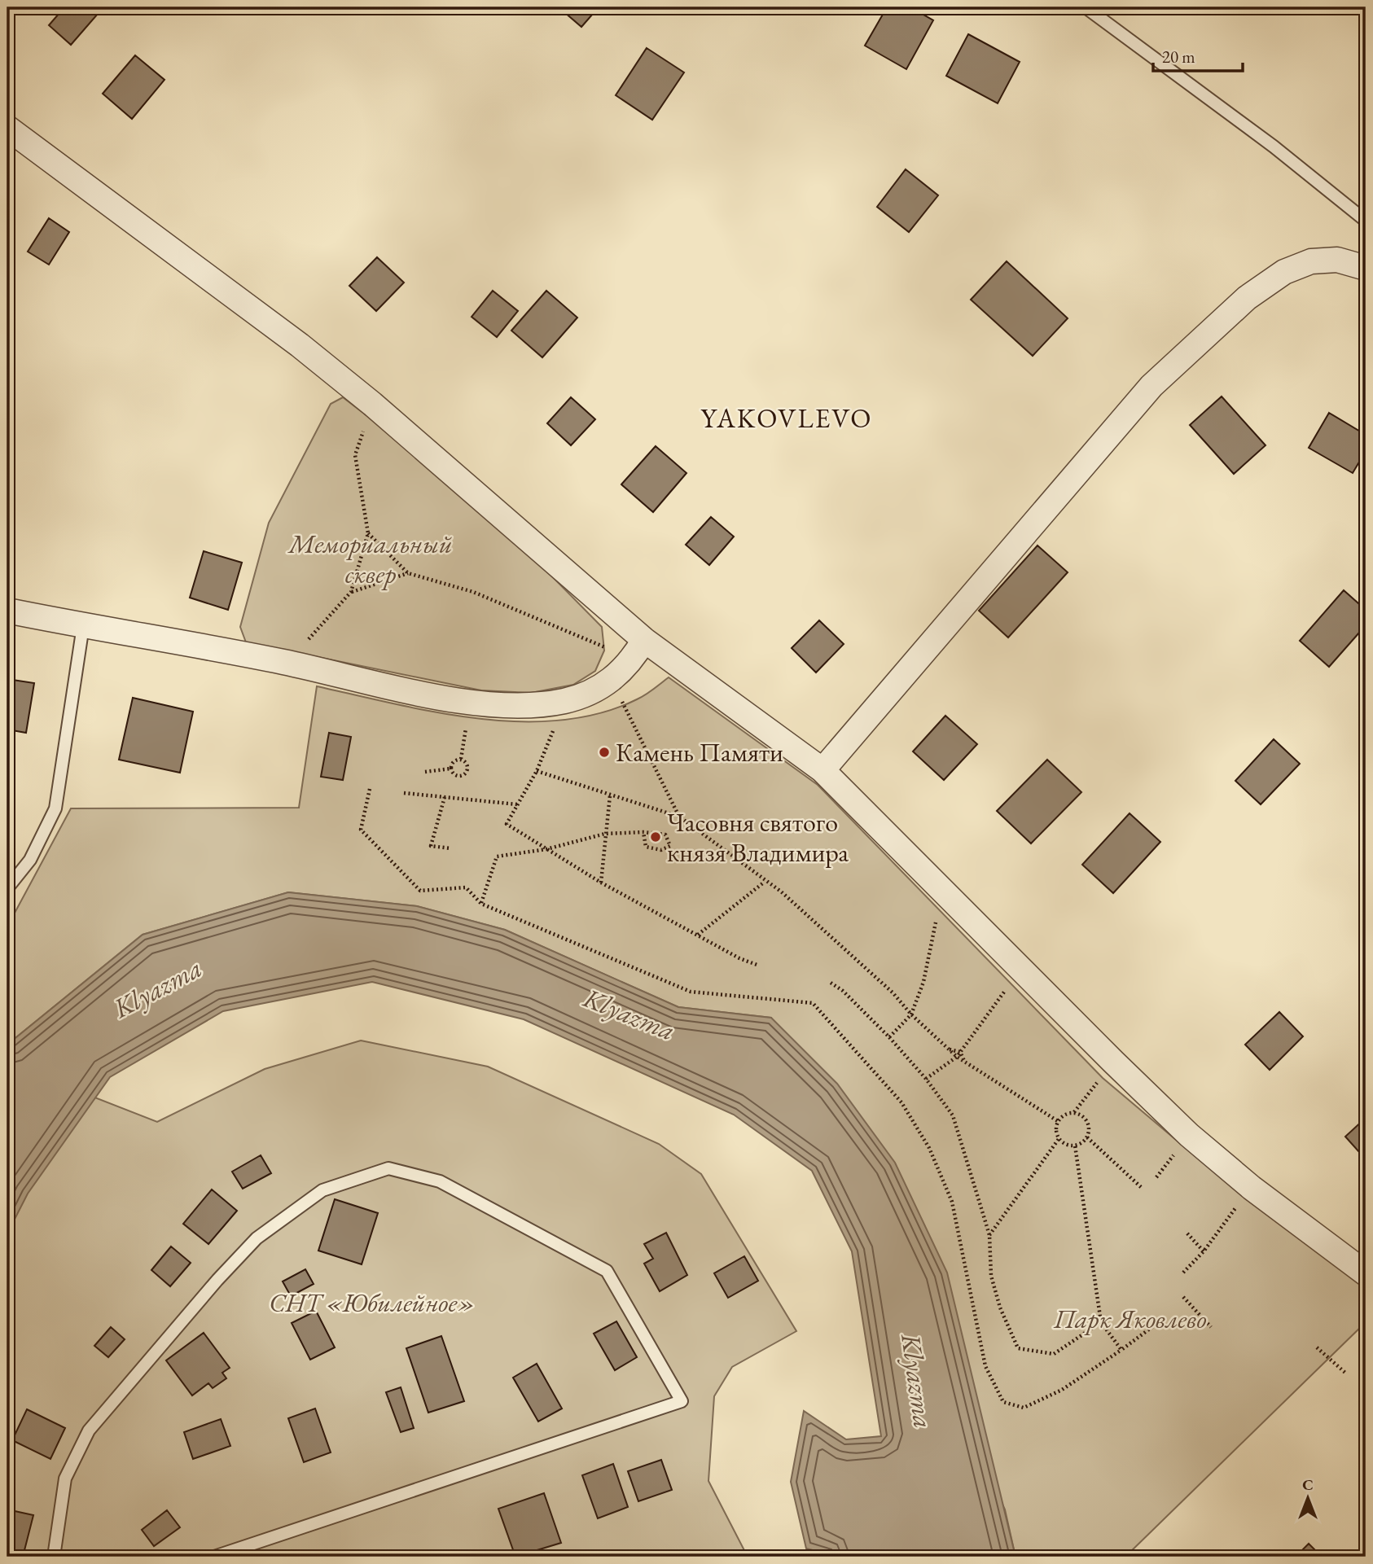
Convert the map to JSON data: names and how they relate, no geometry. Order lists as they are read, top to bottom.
{
  "districts": ["YAKOVLEVO"],
  "water": ["Klyazma"],
  "parks": ["Мемориальный сквер", "СНТ «Юбилейное»", "Парк Яковлево"],
  "places": ["Камень Памяти", "Часовня святого князя Владимира"],
  "scale_bar": "20 m",
  "north": "top"
}
